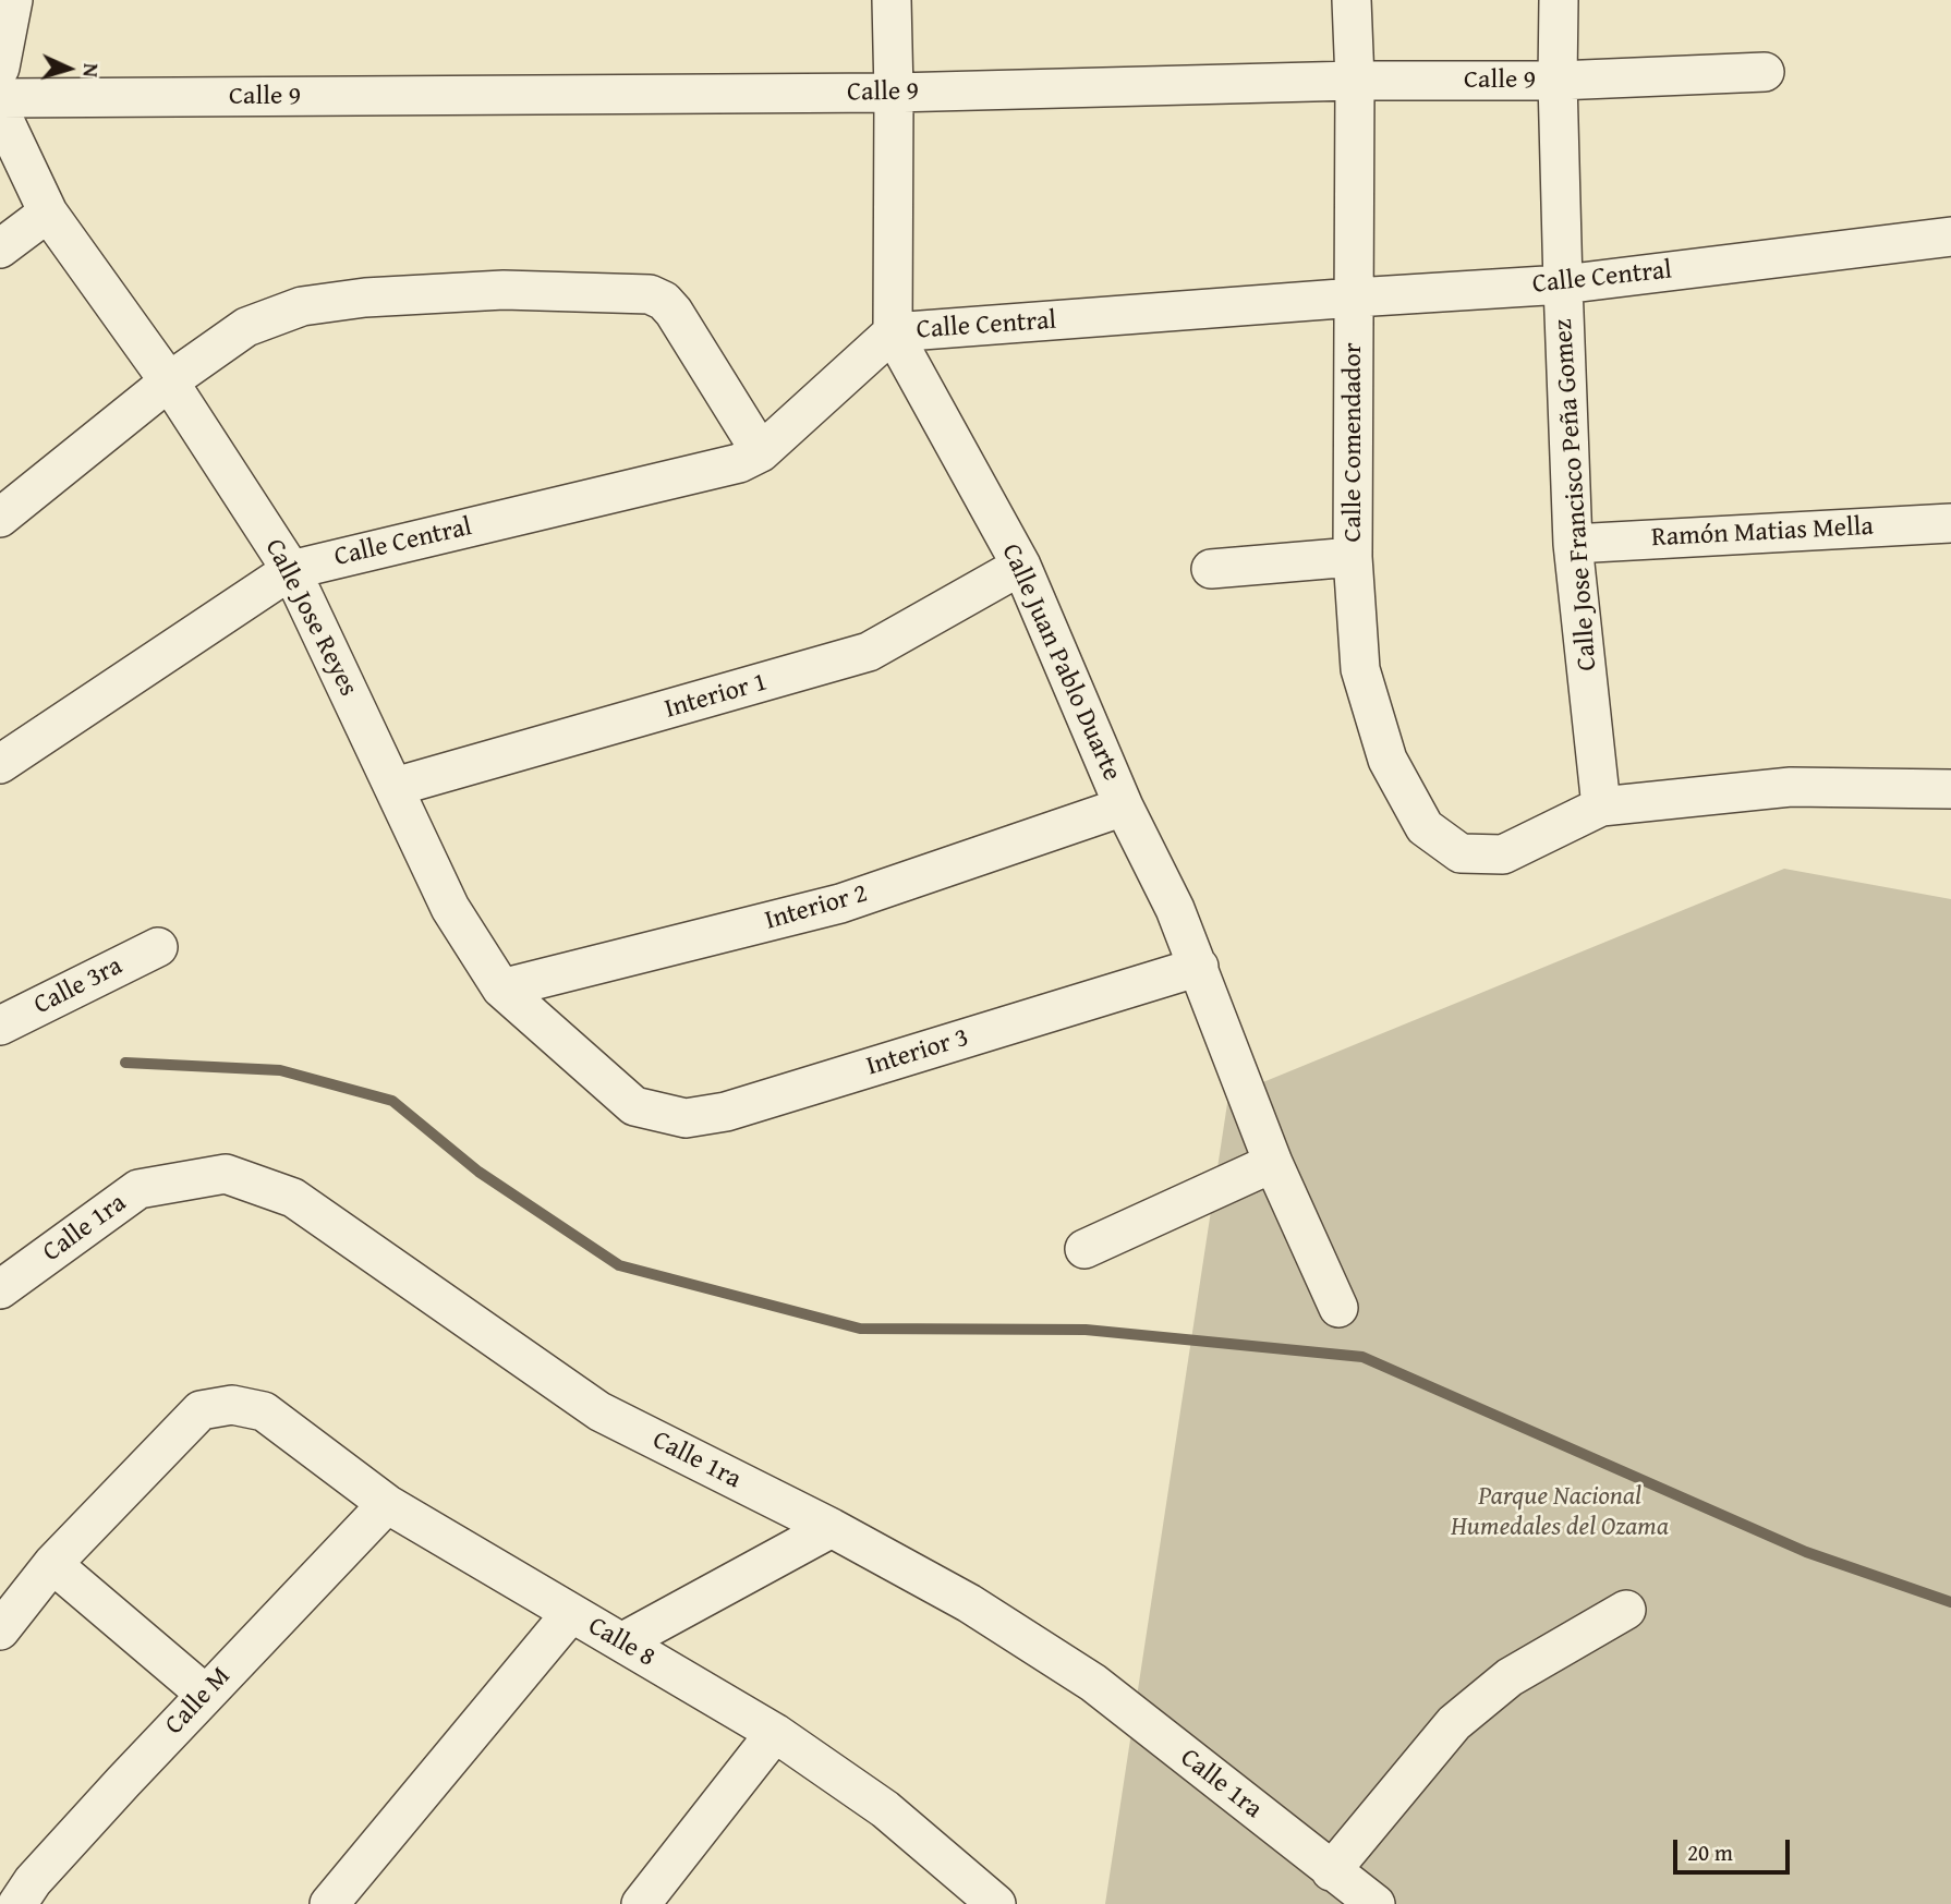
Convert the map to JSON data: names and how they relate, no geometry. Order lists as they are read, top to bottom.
{
  "streets": {
    "street": [
      "Calle 9",
      "Calle Central",
      "Calle Comendador",
      "Calle Jose Francisco Peña Gomez",
      "Ramón Matias Mella",
      "Calle Jose Reyes",
      "Calle Juan Pablo Duarte",
      "Interior 1",
      "Interior 2",
      "Calle 3ra",
      "Interior 3",
      "Calle 1ra",
      "Calle 8",
      "Calle M"
    ]
  },
  "crossings": [
    ["Calle 9", "Calle Comendador"],
    ["Calle 9", "Calle Jose Francisco Peña Gomez"],
    ["Calle 9", "Calle Juan Pablo Duarte"],
    ["Calle Central", "Calle Comendador"],
    ["Calle Central", "Calle Jose Francisco Peña Gomez"],
    ["Calle Central", "Calle Jose Reyes"],
    ["Calle Central", "Calle Juan Pablo Duarte"],
    ["Calle Comendador", "Calle Jose Francisco Peña Gomez"],
    ["Calle Jose Francisco Peña Gomez", "Ramón Matias Mella"],
    ["Calle Jose Reyes", "Interior 1"],
    ["Calle Jose Reyes", "Interior 2"],
    ["Calle Jose Reyes", "Interior 3"],
    ["Calle Juan Pablo Duarte", "Interior 1"],
    ["Calle Juan Pablo Duarte", "Interior 2"],
    ["Calle Juan Pablo Duarte", "Interior 3"],
    ["Calle 8", "Calle M"]
  ],
  "parks": ["Parque Nacional Humedales del Ozama"],
  "scale_bar": "20 m",
  "north": "right"
}
